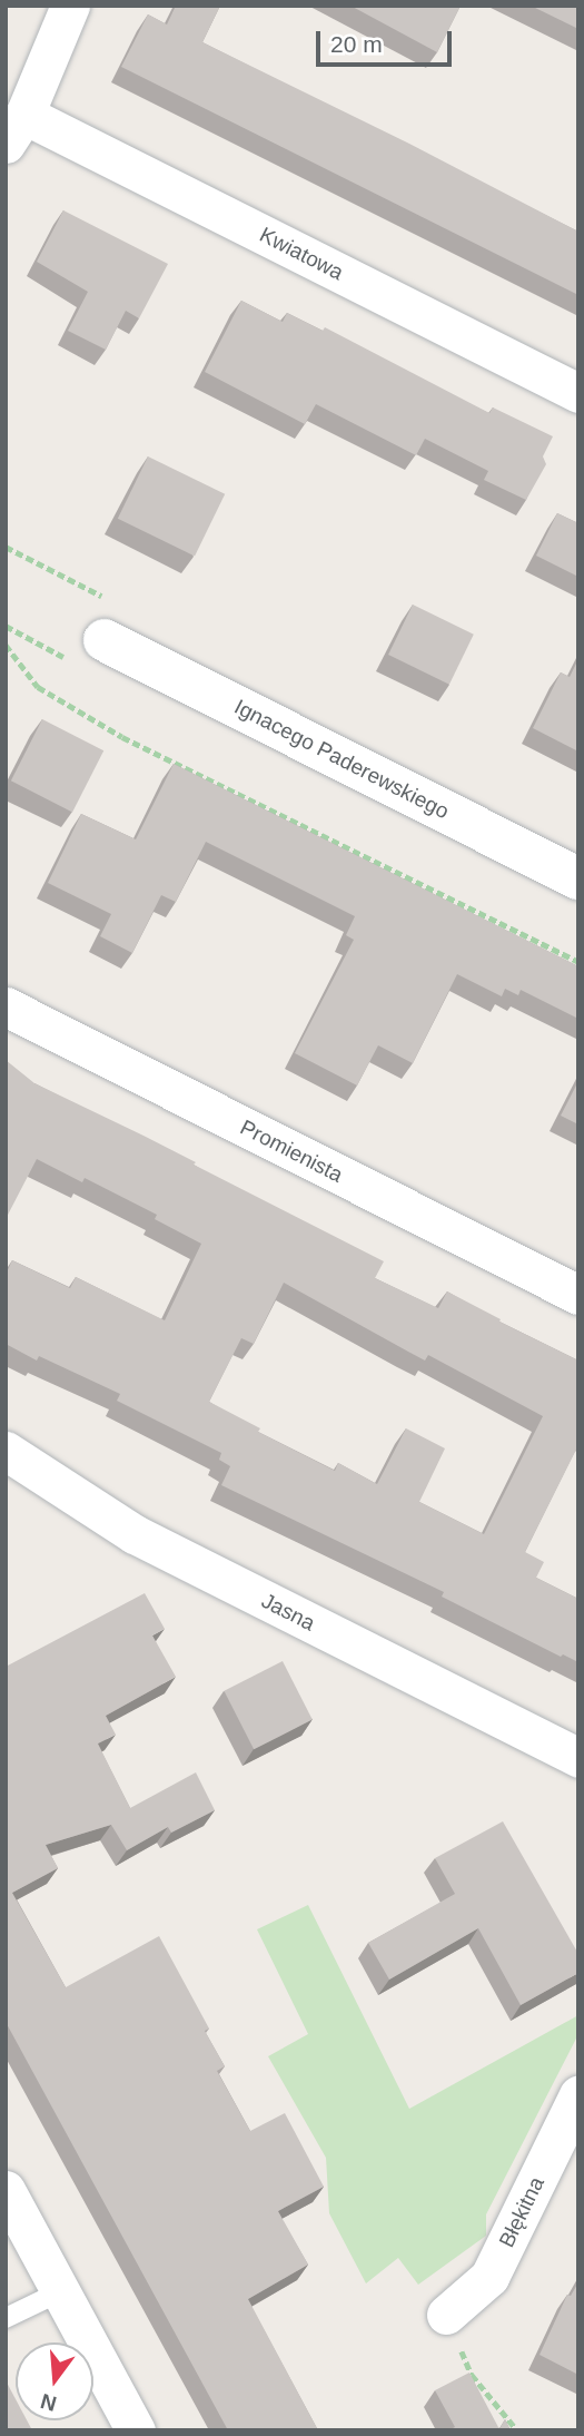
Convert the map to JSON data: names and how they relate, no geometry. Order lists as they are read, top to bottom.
{
  "streets": {
    "street": [
      "Kwiatowa",
      "Ignacego Paderewskiego",
      "Promienista",
      "Jasna",
      "Błękitna"
    ]
  },
  "scale_bar": "20 m",
  "north": "bottom"
}
